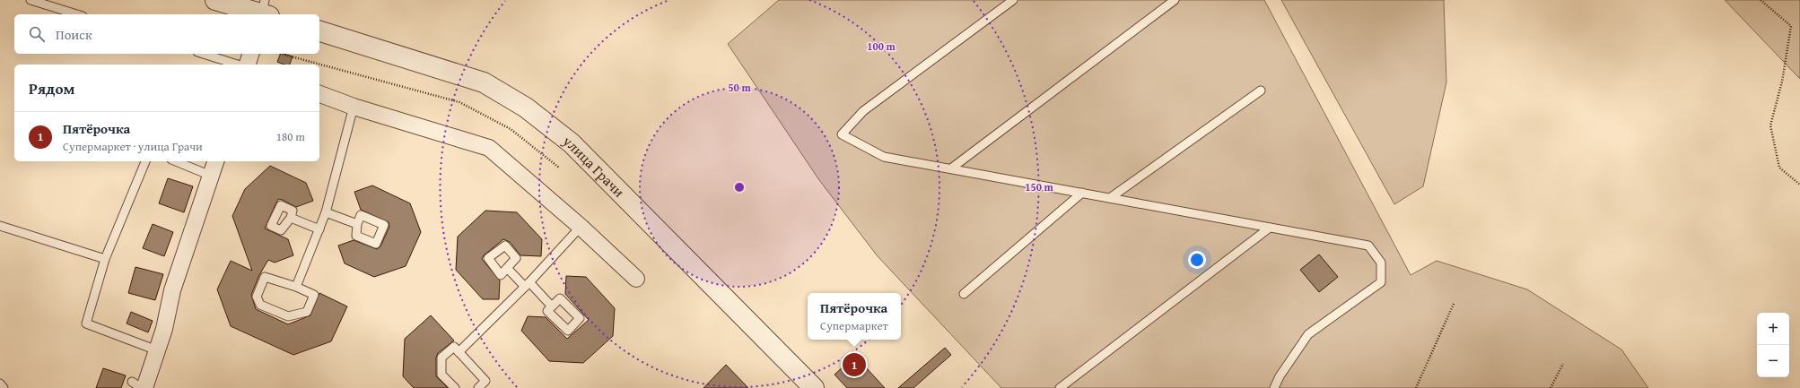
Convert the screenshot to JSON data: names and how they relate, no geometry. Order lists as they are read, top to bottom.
{
  "streets": {
    "street": ["улица Грачи"]
  },
  "page": {
    "search": "Поиск",
    "heading": "Рядом",
    "list": [
      {
        "mark": "1",
        "name": "Пятёрочка",
        "note": "Супермаркет · улица Грачи",
        "value": "180 m"
      }
    ],
    "popup": ["Пятёрочка", "Супермаркет"],
    "map_buttons": ["+", "−"],
    "pins": "1"
  },
  "rings": ["100 m", "50 m", "150 m"]
}
